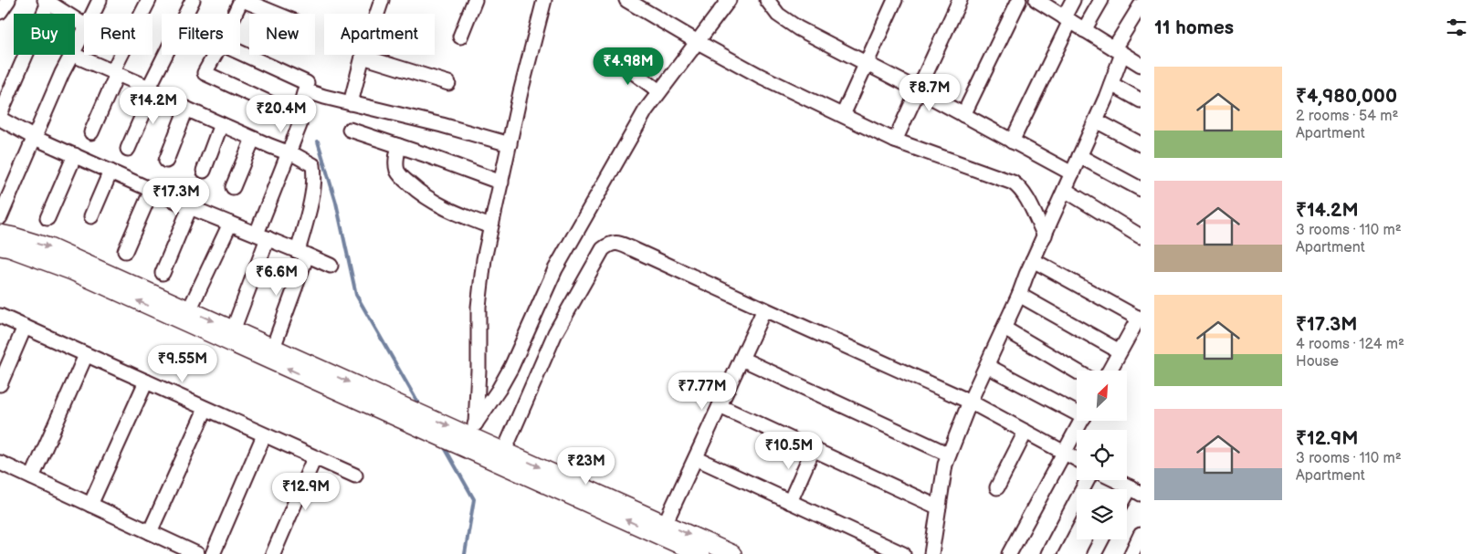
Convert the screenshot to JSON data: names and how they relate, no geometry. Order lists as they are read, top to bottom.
{
  "north": "top right",
  "page": {
    "heading": "11 homes",
    "chip": [
      "Buy",
      "Rent",
      "Filters",
      "New",
      "Apartment"
    ],
    "price": [
      "₹4.98M",
      "₹8.7M",
      "₹14.2M",
      "₹20.4M",
      "₹17.3M",
      "₹6.6M",
      "₹9.55M",
      "₹7.77M",
      "₹10.5M",
      "₹23M",
      "₹12.9M"
    ],
    "list": [
      {
        "name": "₹4,980,000",
        "note": "2 rooms · 54 m² · Apartment"
      },
      {
        "name": "₹14.2M",
        "note": "3 rooms · 110 m² · Apartment"
      },
      {
        "name": "₹17.3M",
        "note": "4 rooms · 124 m² · House"
      },
      {
        "name": "₹12.9M",
        "note": "3 rooms · 110 m² · Apartment"
      }
    ]
  }
}
